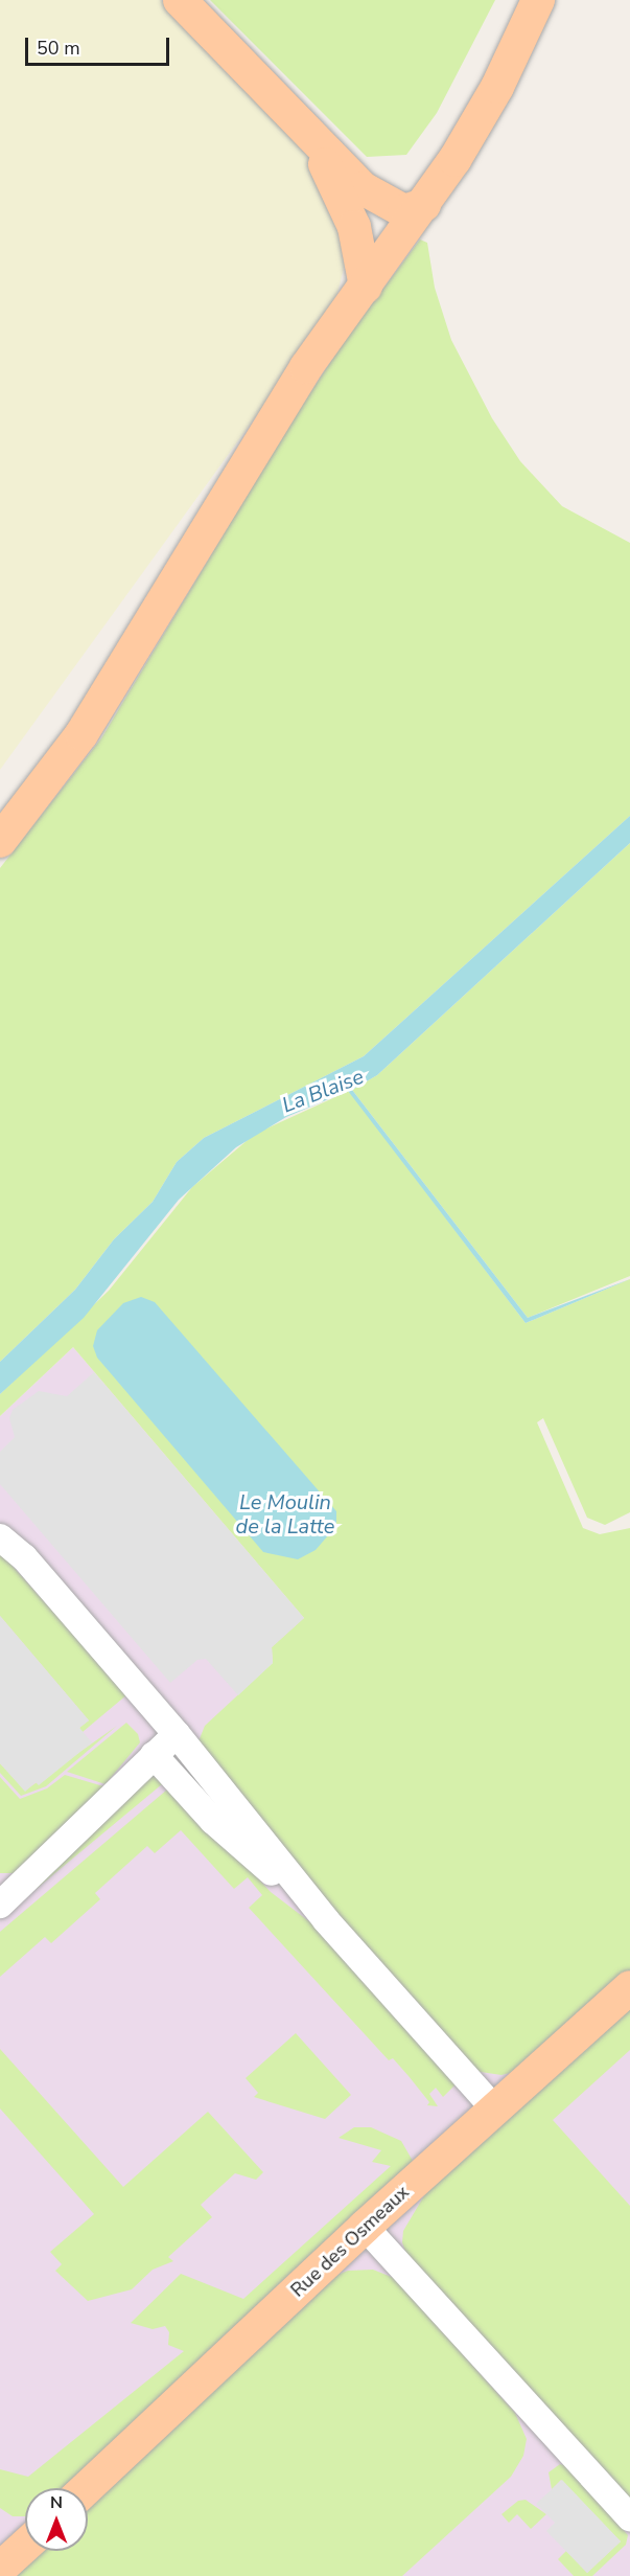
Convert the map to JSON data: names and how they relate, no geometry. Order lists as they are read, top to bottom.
{
  "streets": {
    "main road": ["Rue des Osmeaux"]
  },
  "water": ["La Blaise", "Le Moulin de la Latte"],
  "scale_bar": "50 m",
  "north": "top"
}
